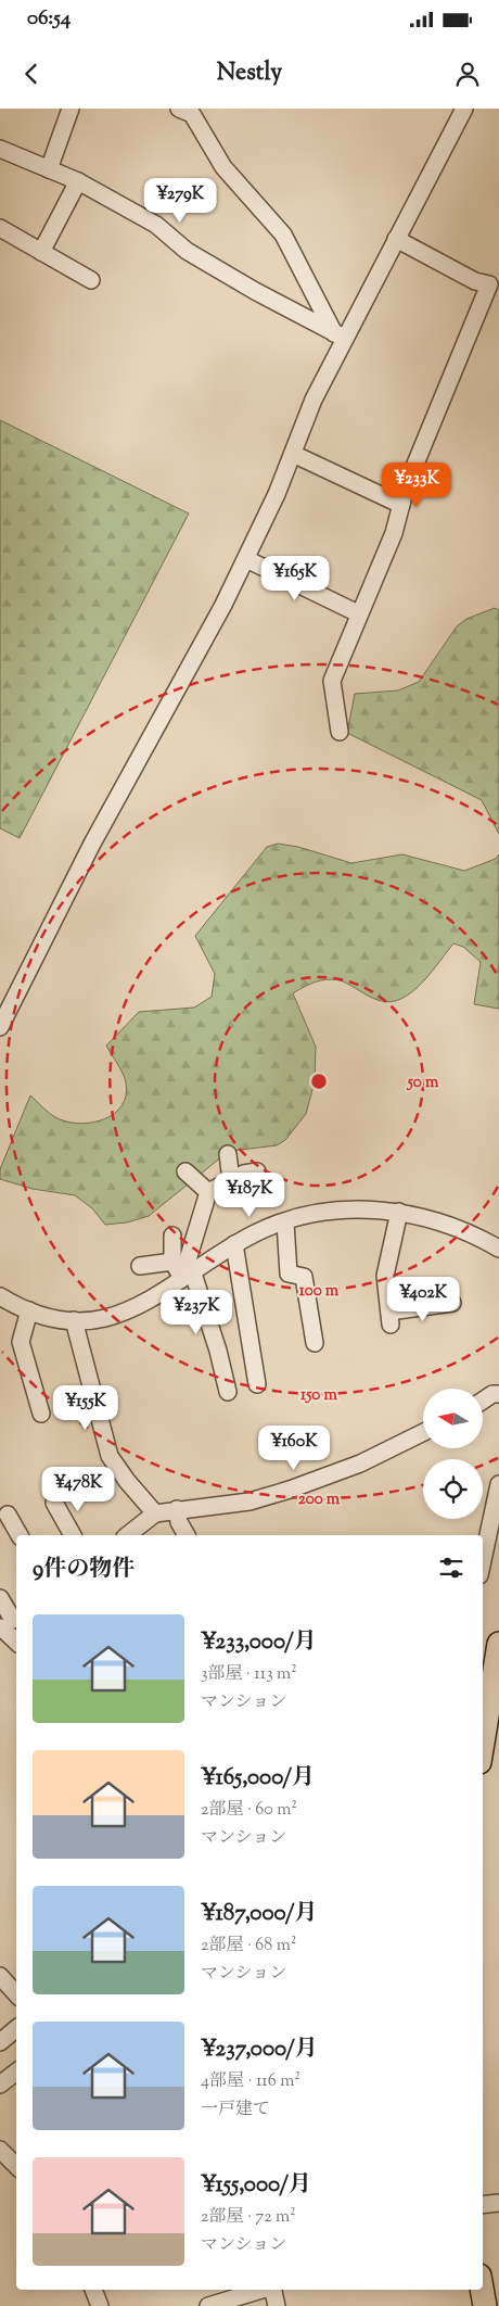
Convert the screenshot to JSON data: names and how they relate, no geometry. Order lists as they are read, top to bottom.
{
  "north": "left",
  "page": {
    "status": "06:54",
    "header": "Nestly",
    "price": [
      "¥279K",
      "¥233K",
      "¥165K",
      "¥187K",
      "¥402K",
      "¥237K",
      "¥155K",
      "¥160K",
      "¥478K"
    ],
    "heading": "9件の物件",
    "list": [
      {
        "name": "¥233,000/月",
        "note": "3部屋 · 113 m² · マンション"
      },
      {
        "name": "¥165,000/月",
        "note": "2部屋 · 60 m² · マンション"
      },
      {
        "name": "¥187,000/月",
        "note": "2部屋 · 68 m² · マンション"
      },
      {
        "name": "¥237,000/月",
        "note": "4部屋 · 116 m² · 一戸建て"
      },
      {
        "name": "¥155,000/月",
        "note": "2部屋 · 72 m² · マンション"
      }
    ]
  },
  "rings": [
    "50 m",
    "100 m",
    "150 m",
    "200 m"
  ]
}
